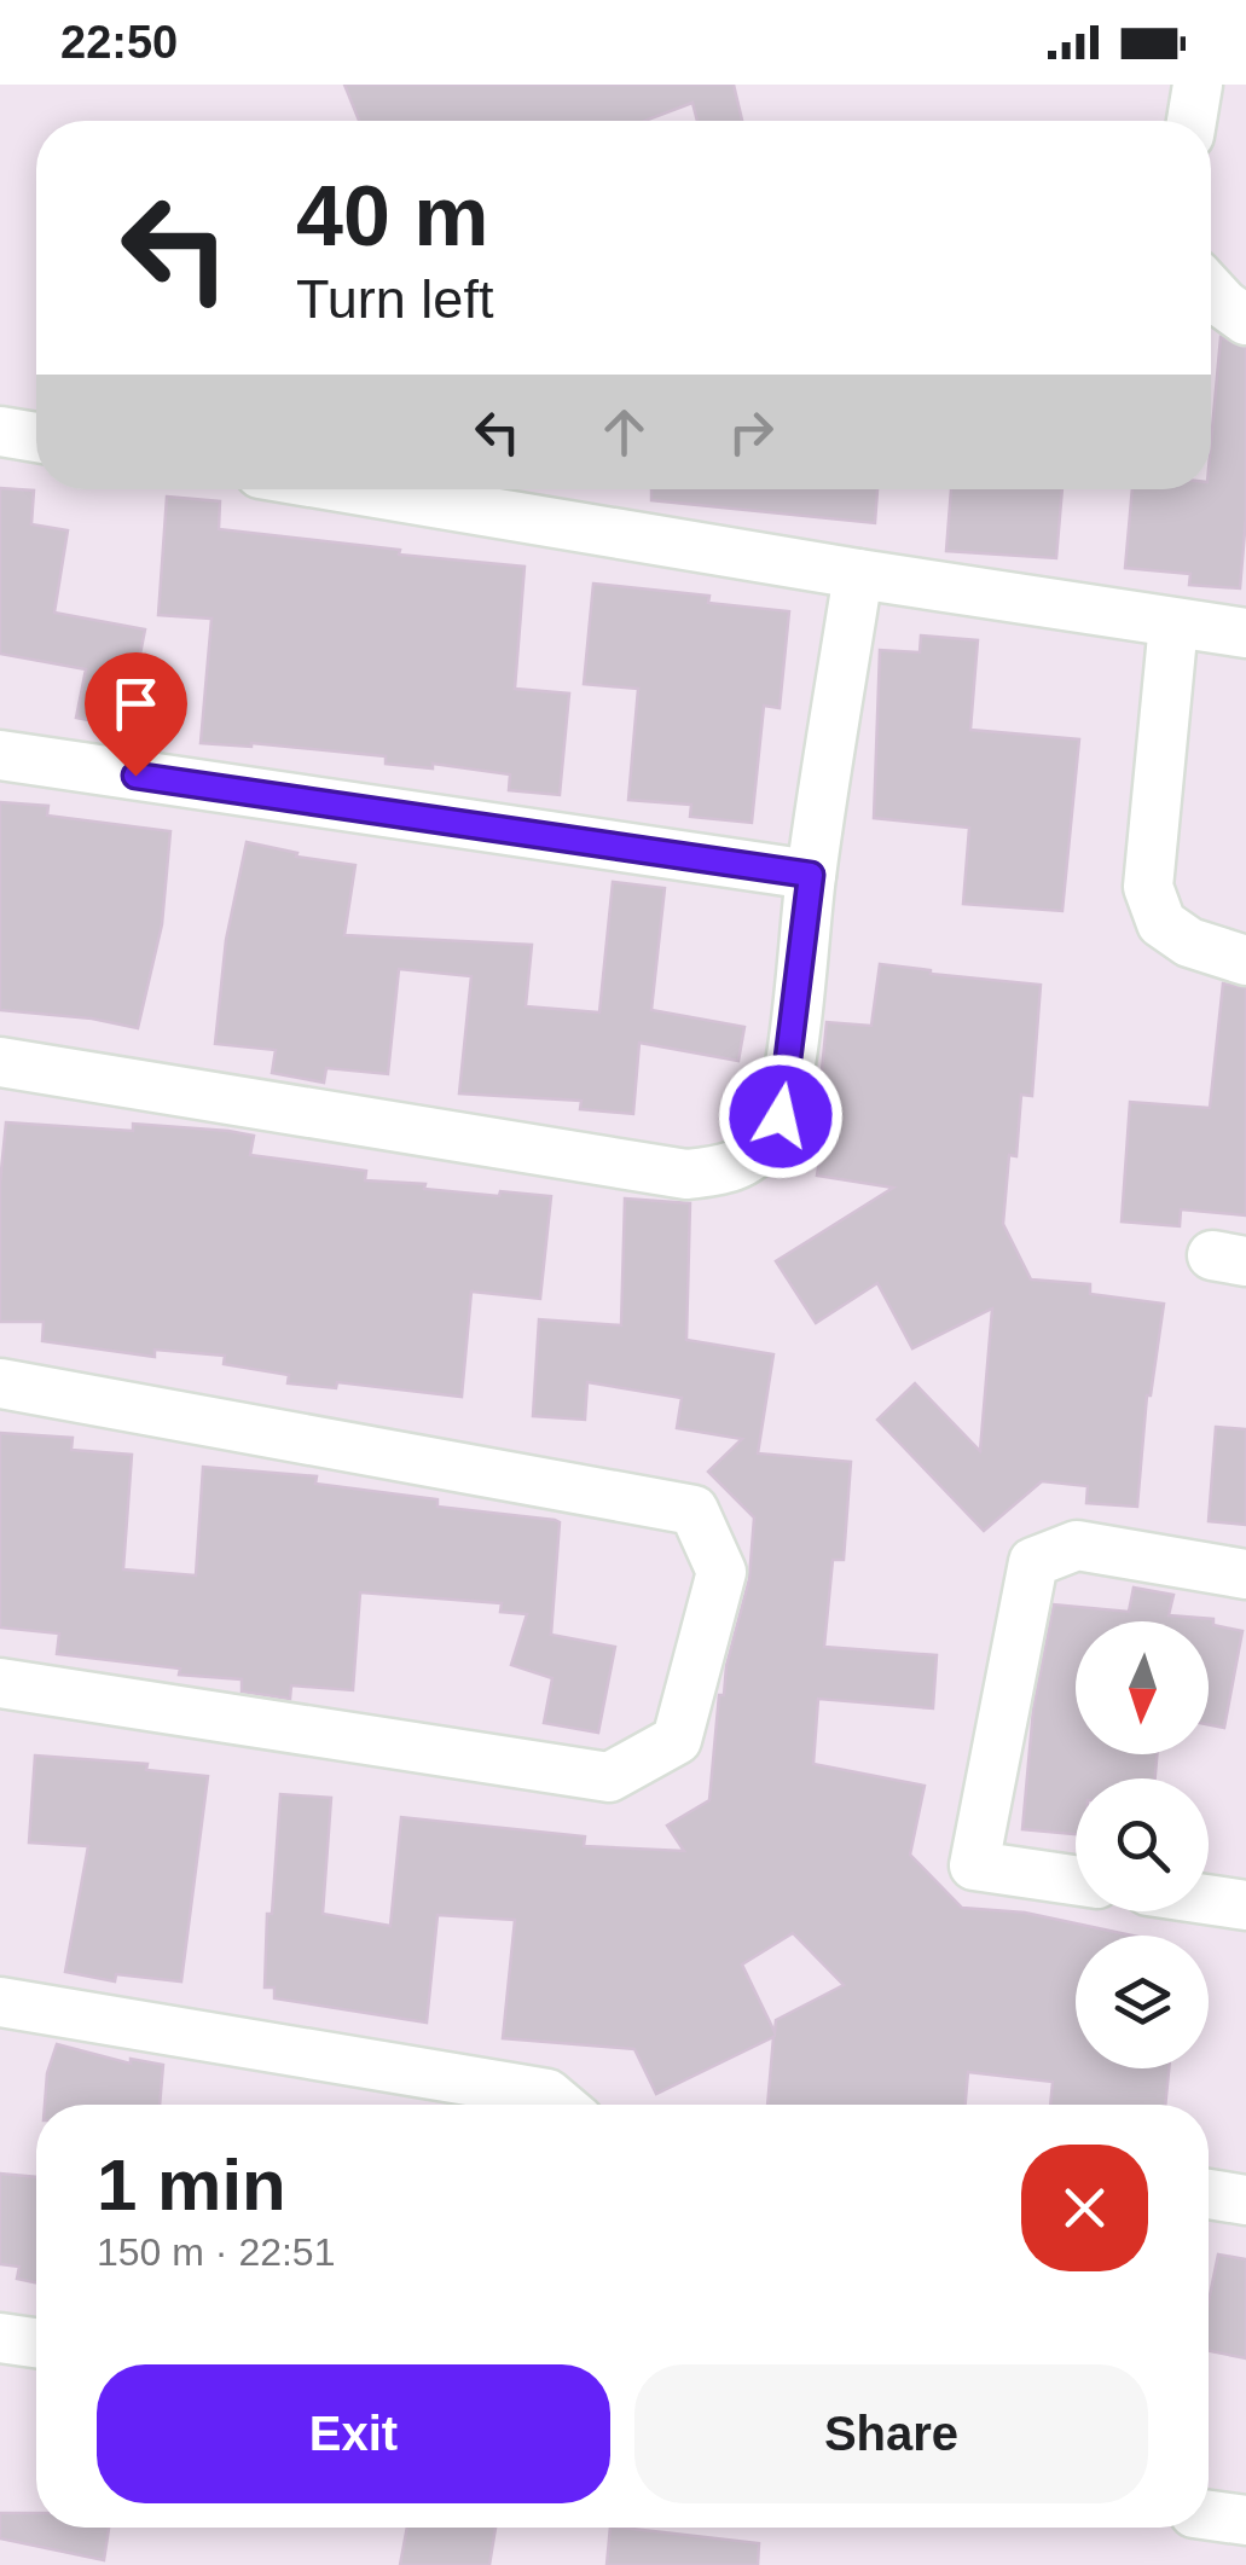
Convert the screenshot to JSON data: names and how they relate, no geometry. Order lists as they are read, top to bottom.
{
  "north": "bottom",
  "page": {
    "status": "22:50",
    "turn": ["40 m", "Turn left"],
    "heading": ["1 min", "150 m · 22:51"],
    "buttons": ["Exit", "Share"]
  }
}
